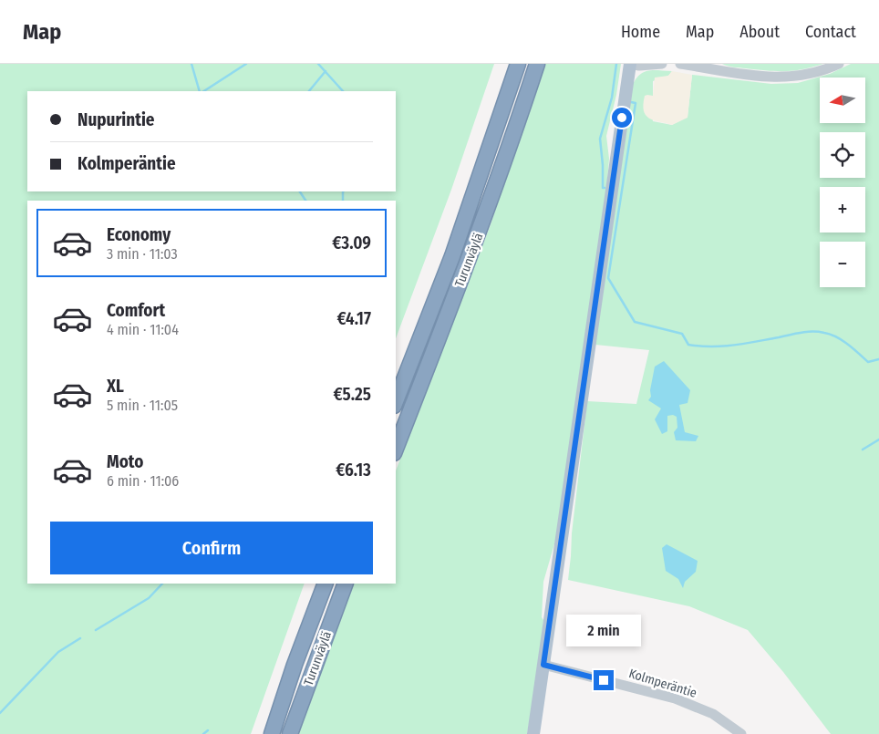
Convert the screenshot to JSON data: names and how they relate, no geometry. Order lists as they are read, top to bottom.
{
  "streets": {
    "highway": ["Turunväylä"],
    "street": ["Kolmperäntie"]
  },
  "north": "left",
  "page": {
    "header": "Map",
    "nav": [
      "Home",
      "Map",
      "About",
      "Contact"
    ],
    "map_buttons": ["+", "−"],
    "banner": ["Nupurintie", "Kolmperäntie"],
    "list": [
      {
        "name": "Economy",
        "note": "3 min · 11:03",
        "value": "€3.09"
      },
      {
        "name": "Comfort",
        "note": "4 min · 11:04",
        "value": "€4.17"
      },
      {
        "name": "XL",
        "note": "5 min · 11:05",
        "value": "€5.25"
      },
      {
        "name": "Moto",
        "note": "6 min · 11:06",
        "value": "€6.13"
      }
    ],
    "buttons": "Confirm",
    "bubble": "2 min"
  }
}
